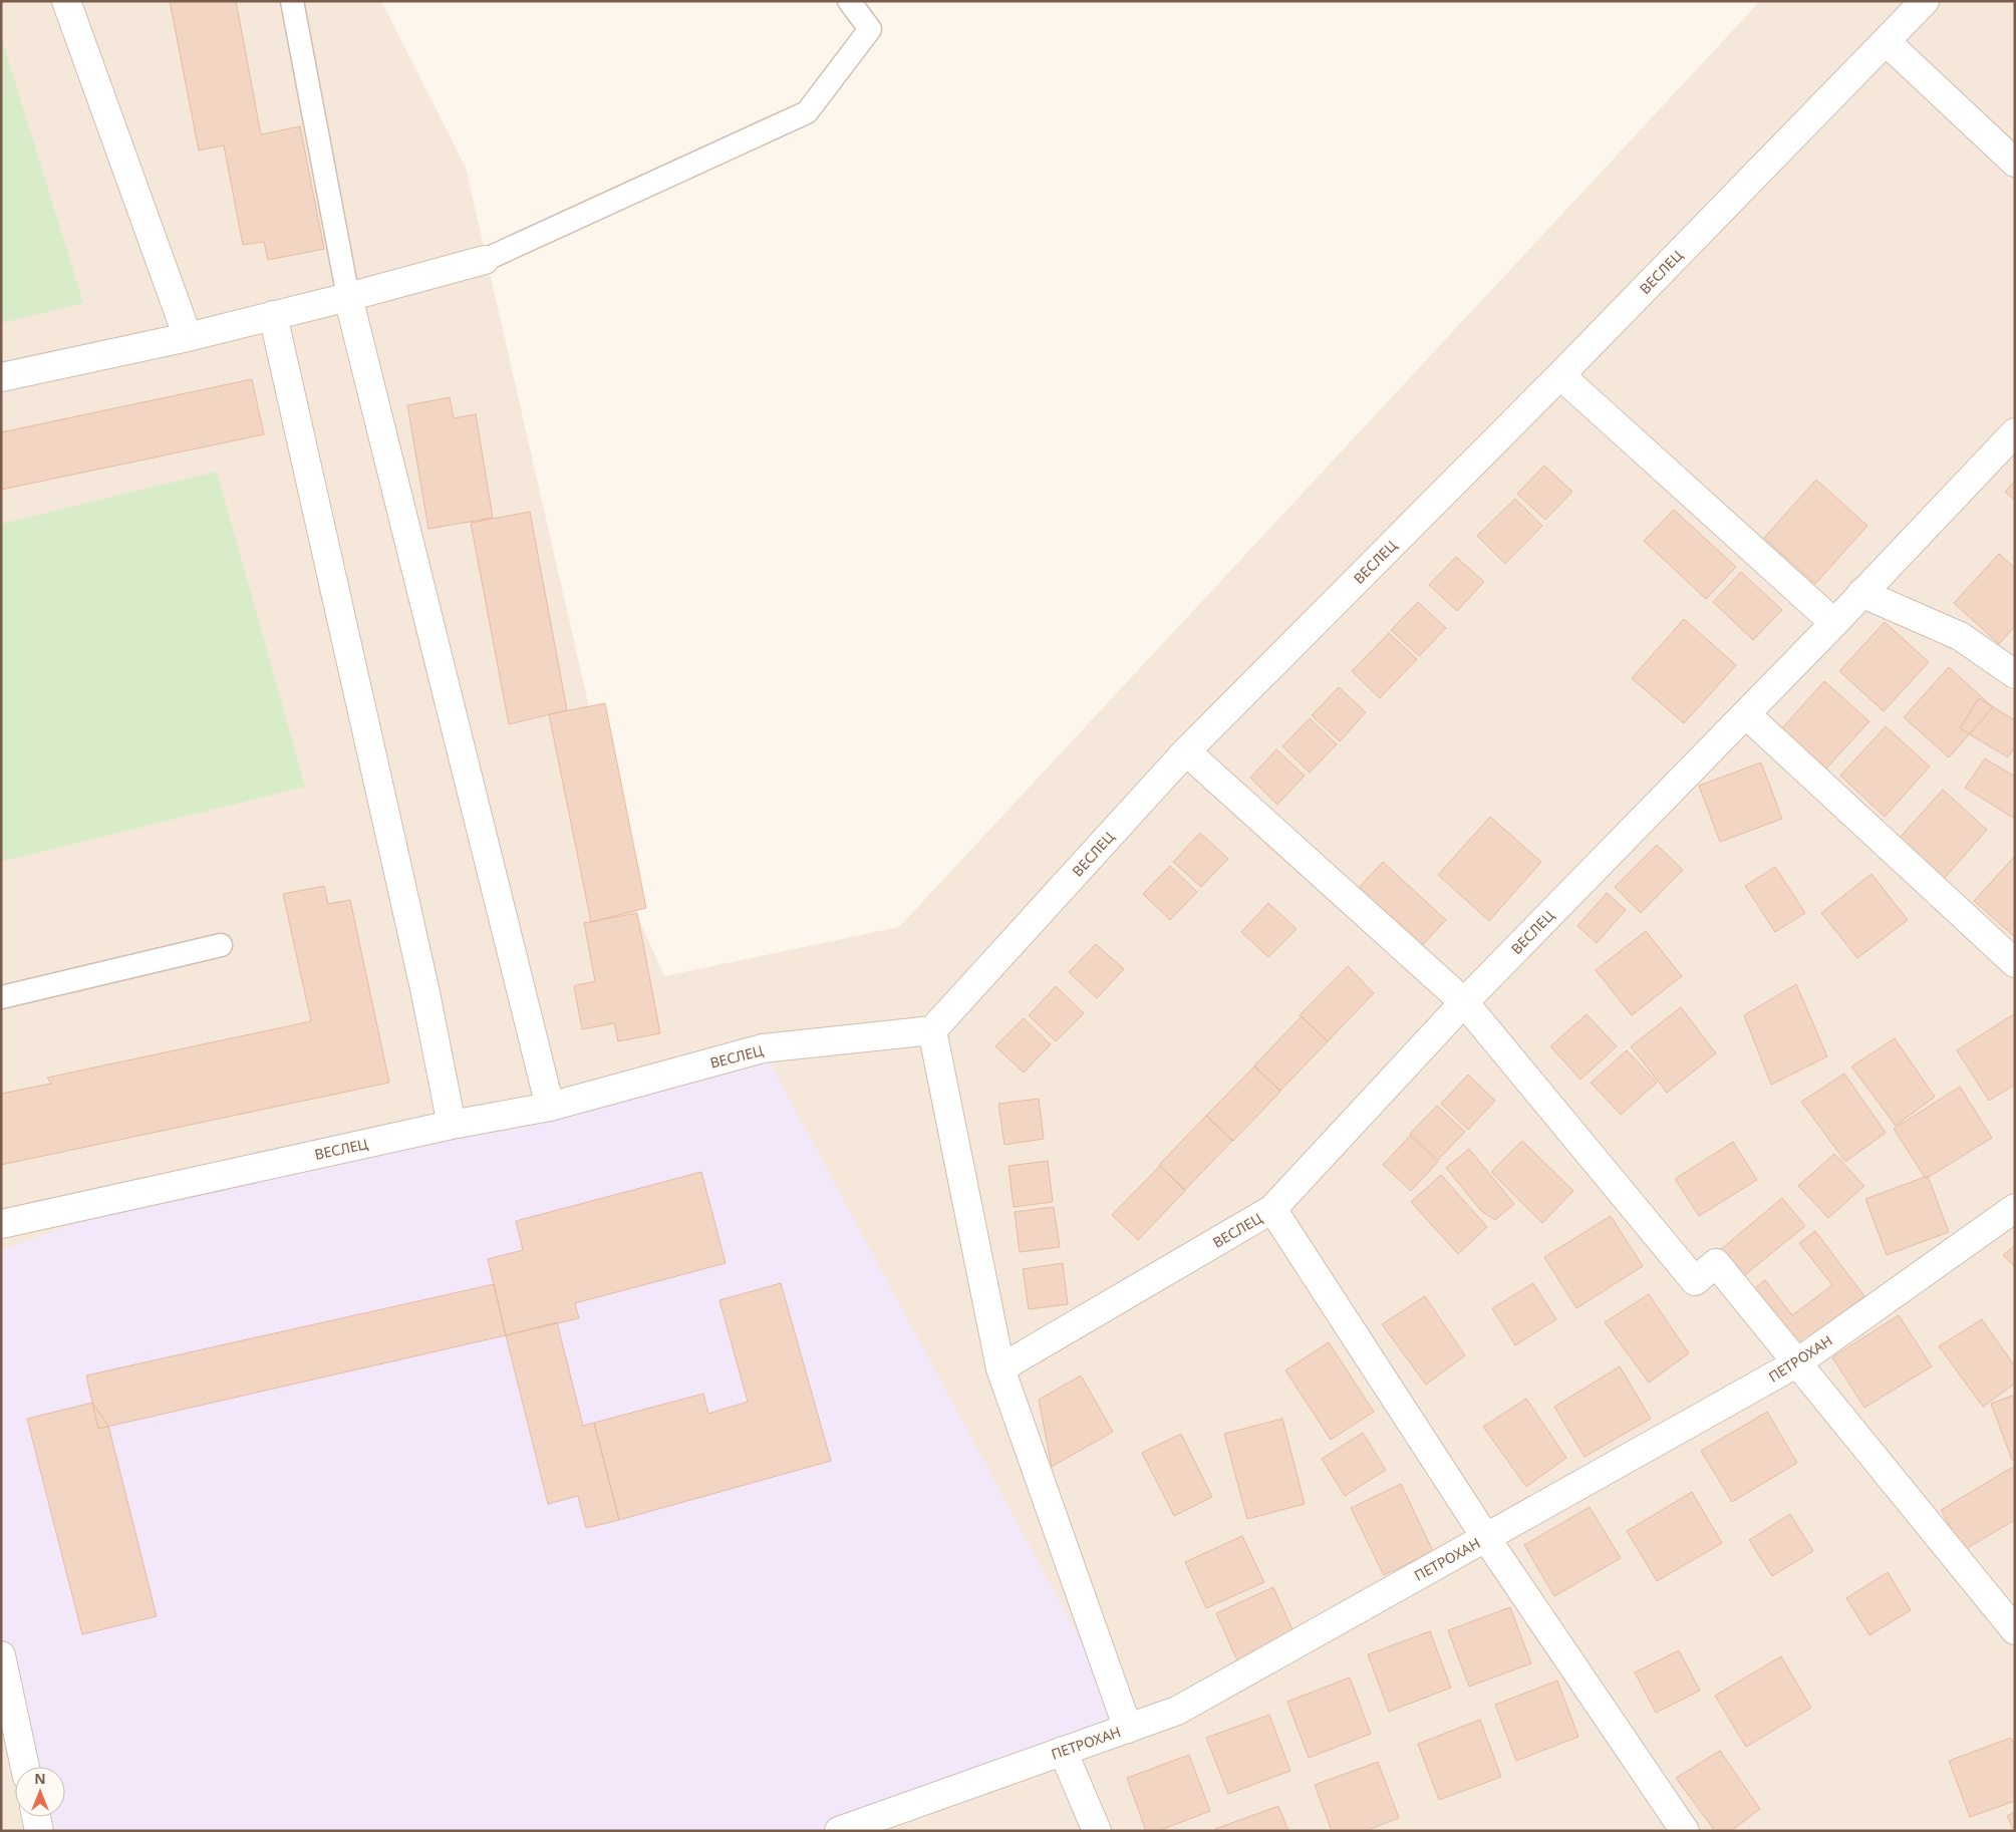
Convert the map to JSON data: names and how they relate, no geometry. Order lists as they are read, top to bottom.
{
  "streets": {
    "street": ["ВЕСЛЕЦ", "ПЕТРОХАН"]
  },
  "north": "top"
}
